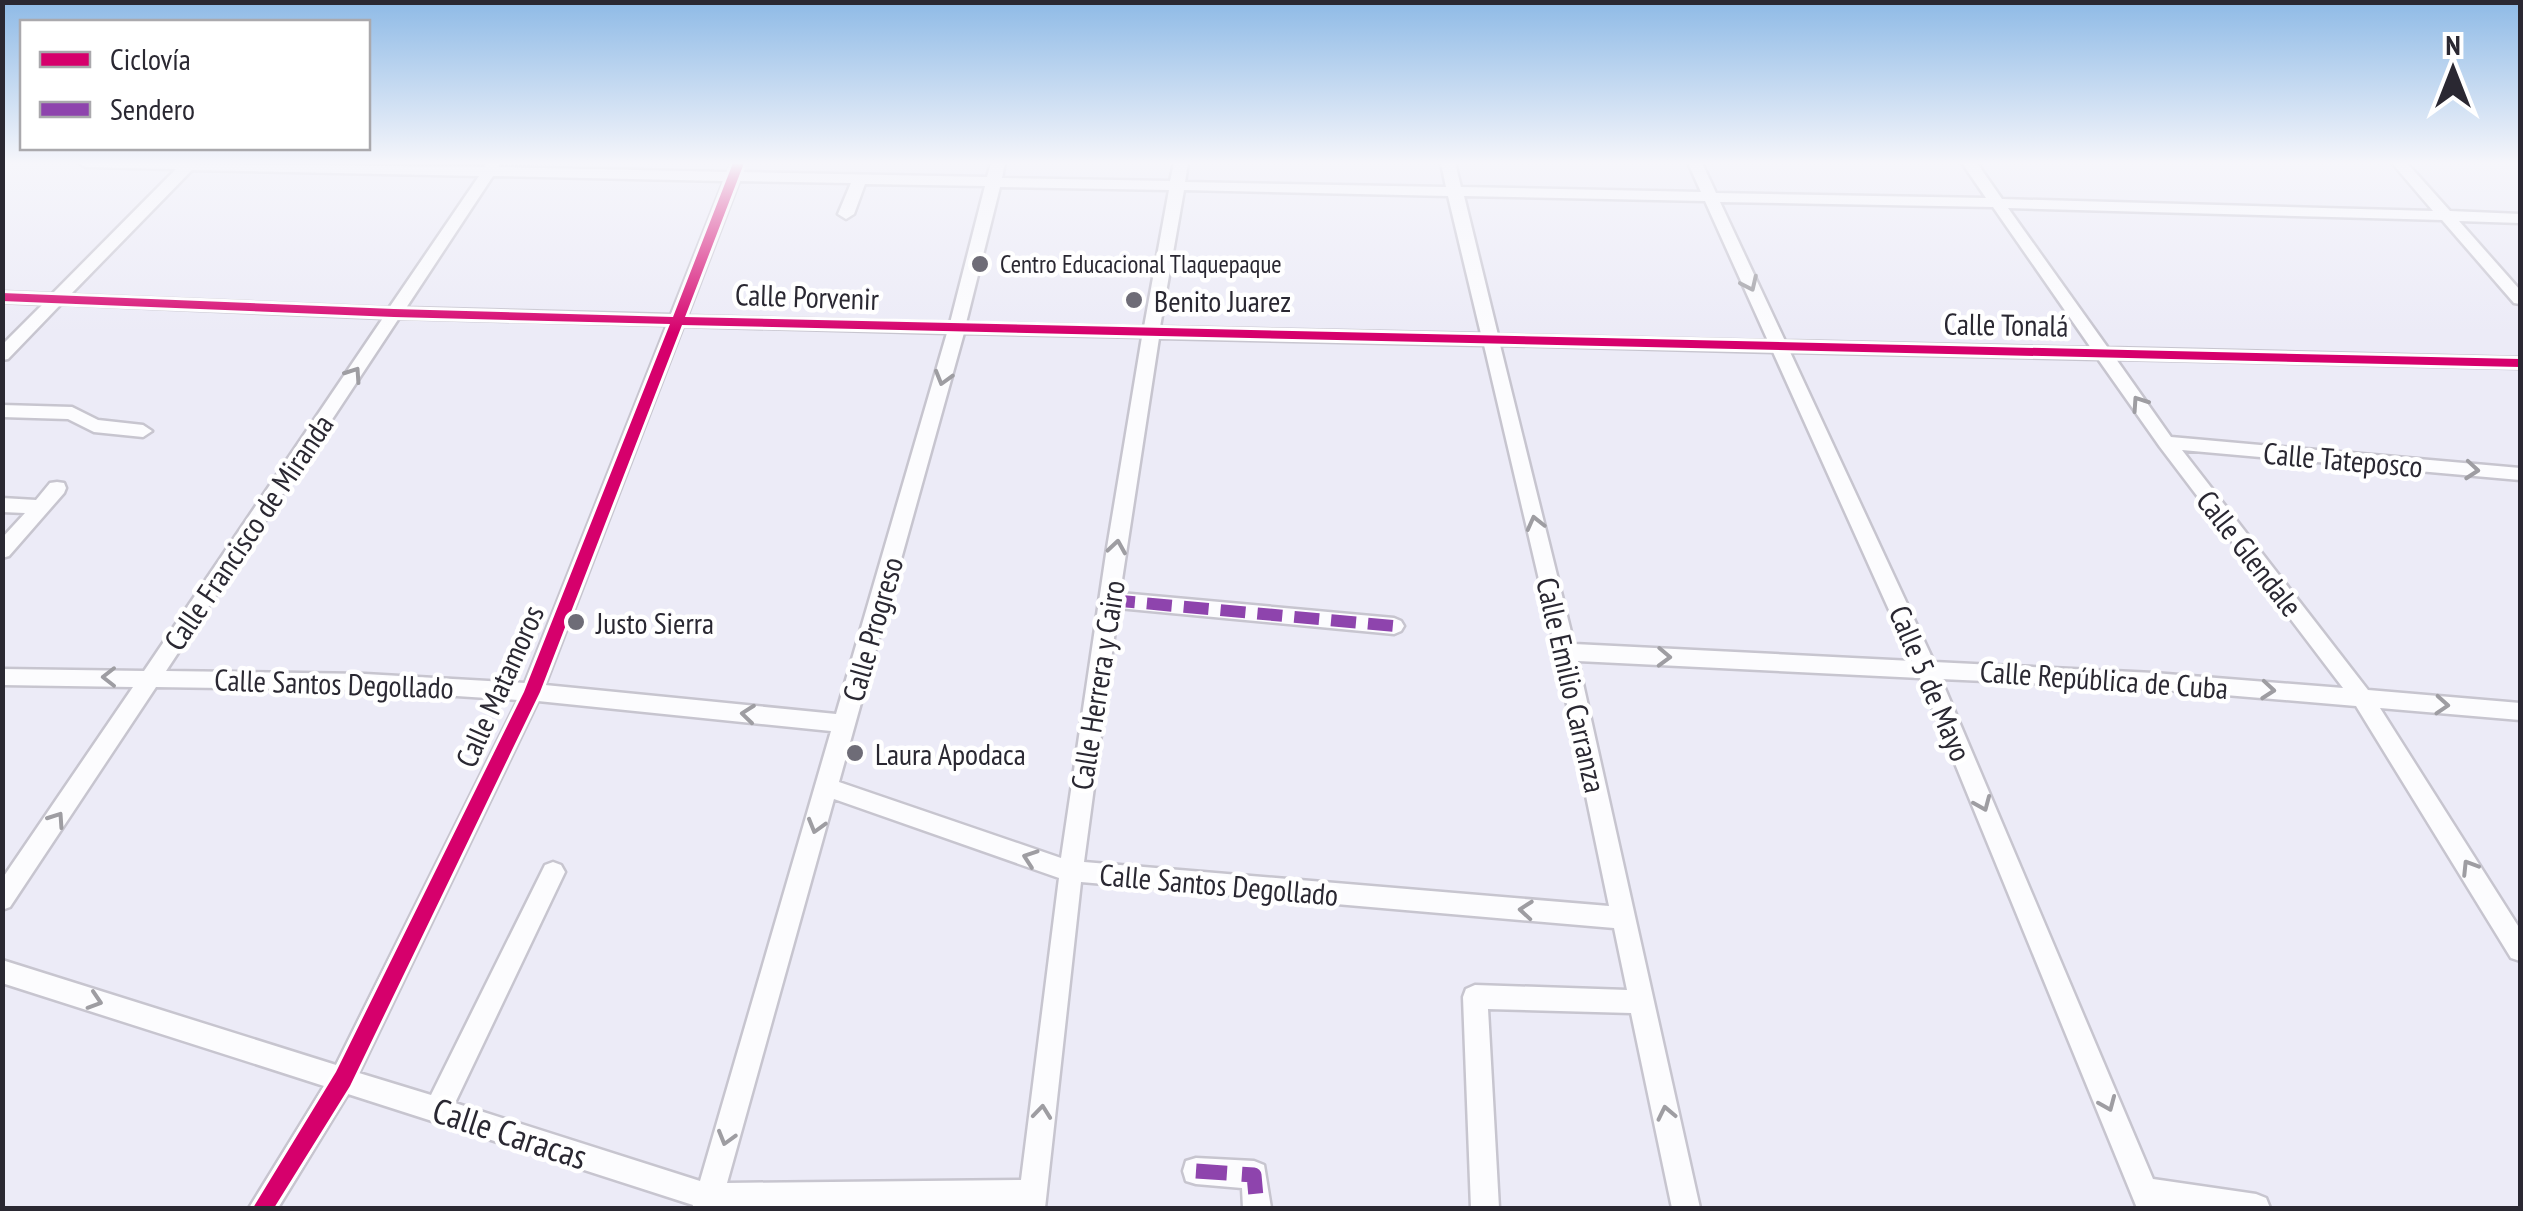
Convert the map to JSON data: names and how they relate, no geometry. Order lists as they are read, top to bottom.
{
  "streets": {
    "street": [
      "Calle Porvenir",
      "Calle Tonalá",
      "Calle Tateposco",
      "Calle Francisco de Miranda",
      "Calle Glendale",
      "Calle Progreso",
      "Calle República de Cuba",
      "Calle Santos Degollado",
      "Calle 5 de Mayo",
      "Calle Herrera y Cairo",
      "Calle Emilio Carranza",
      "Calle Matamoros",
      "Calle Caracas"
    ]
  },
  "crossings": [
    ["Calle Porvenir", "Calle Tonalá"],
    ["Calle Porvenir", "Calle Francisco de Miranda"],
    ["Calle Porvenir", "Calle Progreso"],
    ["Calle Porvenir", "Calle Herrera y Cairo"],
    ["Calle Porvenir", "Calle Emilio Carranza"],
    ["Calle Porvenir", "Calle Matamoros"],
    ["Calle Tonalá", "Calle Glendale"],
    ["Calle Tonalá", "Calle 5 de Mayo"],
    ["Calle Tonalá", "Calle Emilio Carranza"],
    ["Calle Tateposco", "Calle Glendale"],
    ["Calle Francisco de Miranda", "Calle Santos Degollado"],
    ["Calle Glendale", "Calle República de Cuba"],
    ["Calle Progreso", "Calle Santos Degollado"],
    ["Calle Progreso", "Calle Caracas"],
    ["Calle República de Cuba", "Calle 5 de Mayo"],
    ["Calle República de Cuba", "Calle Emilio Carranza"],
    ["Calle Santos Degollado", "Calle Herrera y Cairo"],
    ["Calle Santos Degollado", "Calle Emilio Carranza"],
    ["Calle Santos Degollado", "Calle Matamoros"],
    ["Calle Herrera y Cairo", "Calle Caracas"],
    ["Calle Matamoros", "Calle Caracas"]
  ],
  "one_way": [
    "Calle Tateposco",
    "Calle Francisco de Miranda",
    "Calle Glendale",
    "Calle Progreso",
    "Calle República de Cuba",
    "Calle Santos Degollado",
    "Calle 5 de Mayo",
    "Calle Herrera y Cairo",
    "Calle Emilio Carranza"
  ],
  "places": [
    "Centro Educacional Tlaquepaque",
    "Benito Juarez",
    "Justo Sierra",
    "Laura Apodaca"
  ],
  "legend": ["Ciclovía", "Sendero"],
  "north": "top"
}
